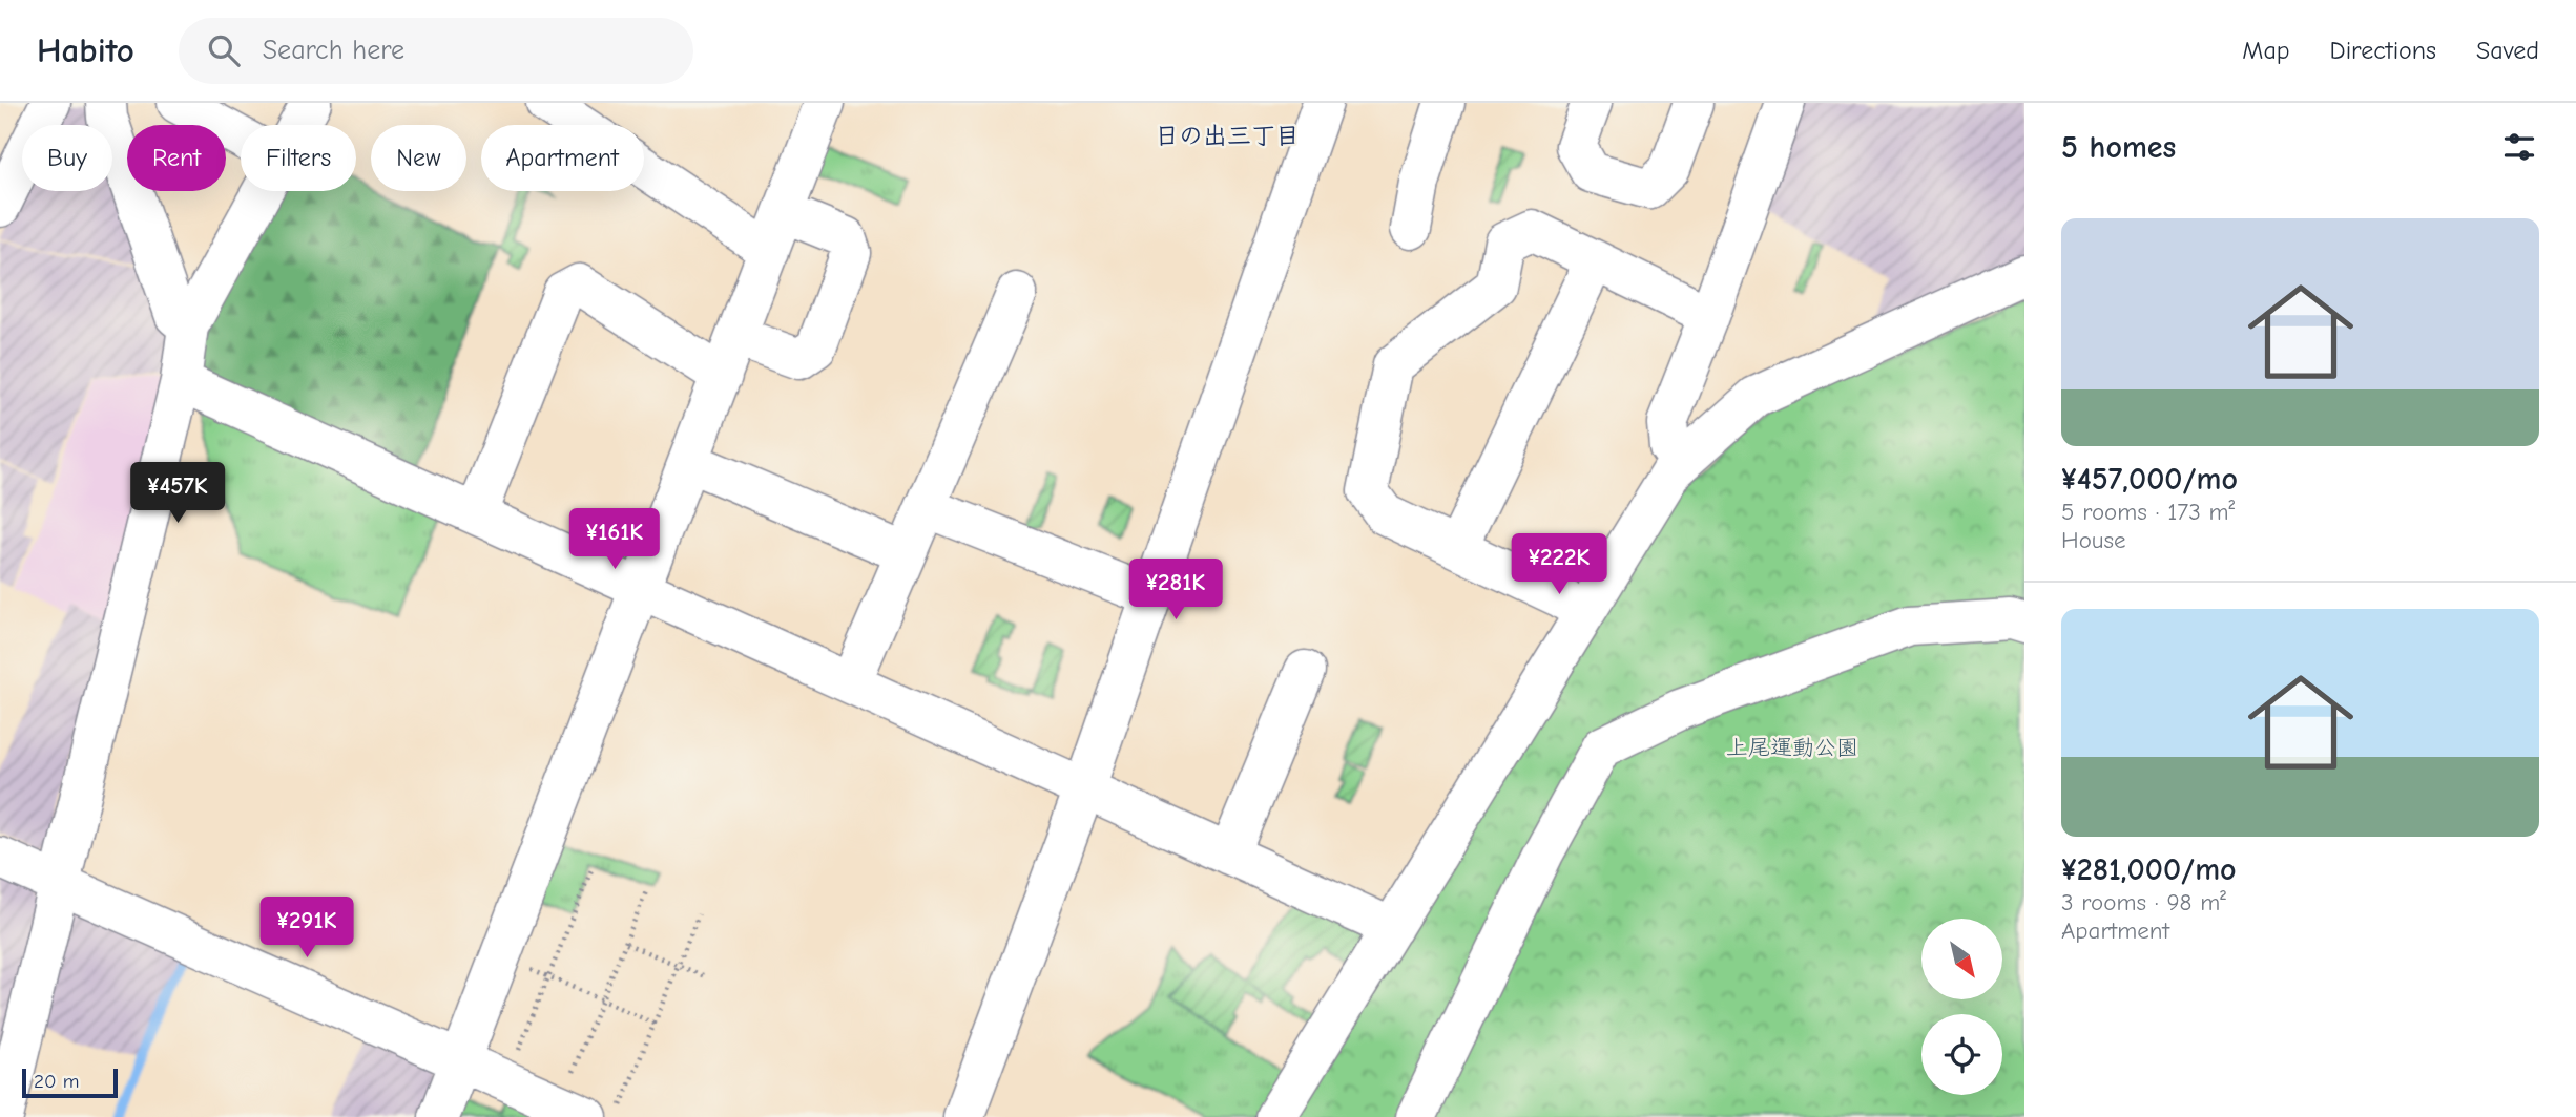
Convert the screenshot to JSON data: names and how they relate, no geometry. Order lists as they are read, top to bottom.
{
  "districts": ["日の出三丁目"],
  "parks": ["上尾運動公園"],
  "scale_bar": "20 m",
  "north": "bottom right",
  "page": {
    "header": "Habito",
    "search": "Search here",
    "nav": ["Map", "Directions", "Saved"],
    "heading": "5 homes",
    "chip": [
      "Buy",
      "Rent",
      "Filters",
      "New",
      "Apartment"
    ],
    "list": [
      {
        "name": "¥457,000/mo",
        "note": "5 rooms · 173 m² · House"
      },
      {
        "name": "¥281,000/mo",
        "note": "3 rooms · 98 m² · Apartment"
      }
    ],
    "price": [
      "¥457K",
      "¥161K",
      "¥222K",
      "¥281K",
      "¥291K"
    ],
    "scale": "20 m"
  }
}
